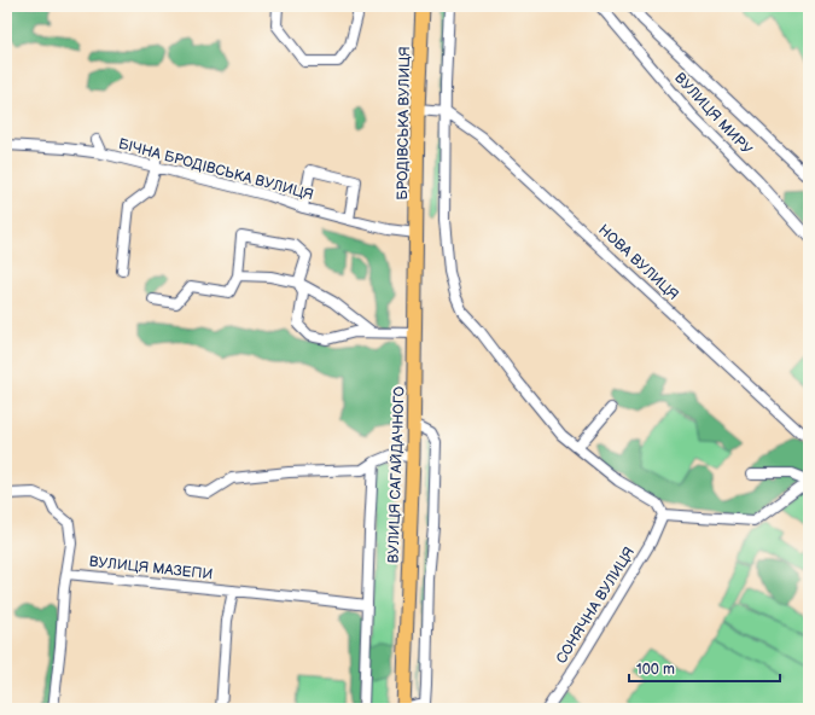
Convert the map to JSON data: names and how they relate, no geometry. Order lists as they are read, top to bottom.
{
  "streets": {
    "main road": ["БРОДІВСЬКА ВУЛИЦЯ", "ВУЛИЦЯ САГАЙДАЧНОГО"],
    "street": [
      "ВУЛИЦЯ МИРУ",
      "БІЧНА БРОДІВСЬКА ВУЛИЦЯ",
      "НОВА ВУЛИЦЯ",
      "ВУЛИЦЯ МАЗЕПИ",
      "СОНЯЧНА ВУЛИЦЯ"
    ]
  },
  "crossings": [
    ["БРОДІВСЬКА ВУЛИЦЯ", "БІЧНА БРОДІВСЬКА ВУЛИЦЯ"],
    ["БРОДІВСЬКА ВУЛИЦЯ", "ВУЛИЦЯ САГАЙДАЧНОГО"],
    ["БІЧНА БРОДІВСЬКА ВУЛИЦЯ", "ВУЛИЦЯ САГАЙДАЧНОГО"]
  ],
  "scale_bar": "100 m"
}
